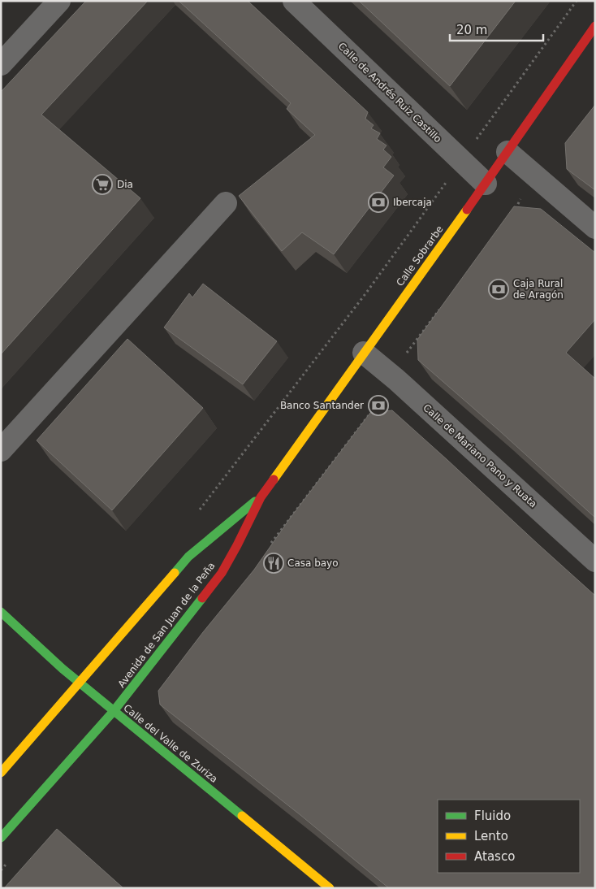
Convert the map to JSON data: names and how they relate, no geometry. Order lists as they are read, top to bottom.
{
  "streets": {
    "main road": ["Calle Sobrarbe", "Avenida de San Juan de la Peña", "Calle del Valle de Zuriza"],
    "street": ["Calle de Andrés Ruiz Castillo", "Calle de Mariano Pano y Ruata"]
  },
  "crossings": [
    ["Calle de Andrés Ruiz Castillo", "Calle Sobrarbe"],
    ["Calle Sobrarbe", "Calle de Mariano Pano y Ruata"],
    ["Calle Sobrarbe", "Avenida de San Juan de la Peña"],
    ["Avenida de San Juan de la Peña", "Calle del Valle de Zuriza"]
  ],
  "places": {
    "supermarket": ["Dia"],
    "bank": ["Ibercaja", "Caja Rural de Aragón", "Banco Santander"],
    "restaurant": ["Casa bayo"]
  },
  "legend": ["Fluido", "Lento", "Atasco"],
  "scale_bar": "20 m"
}
